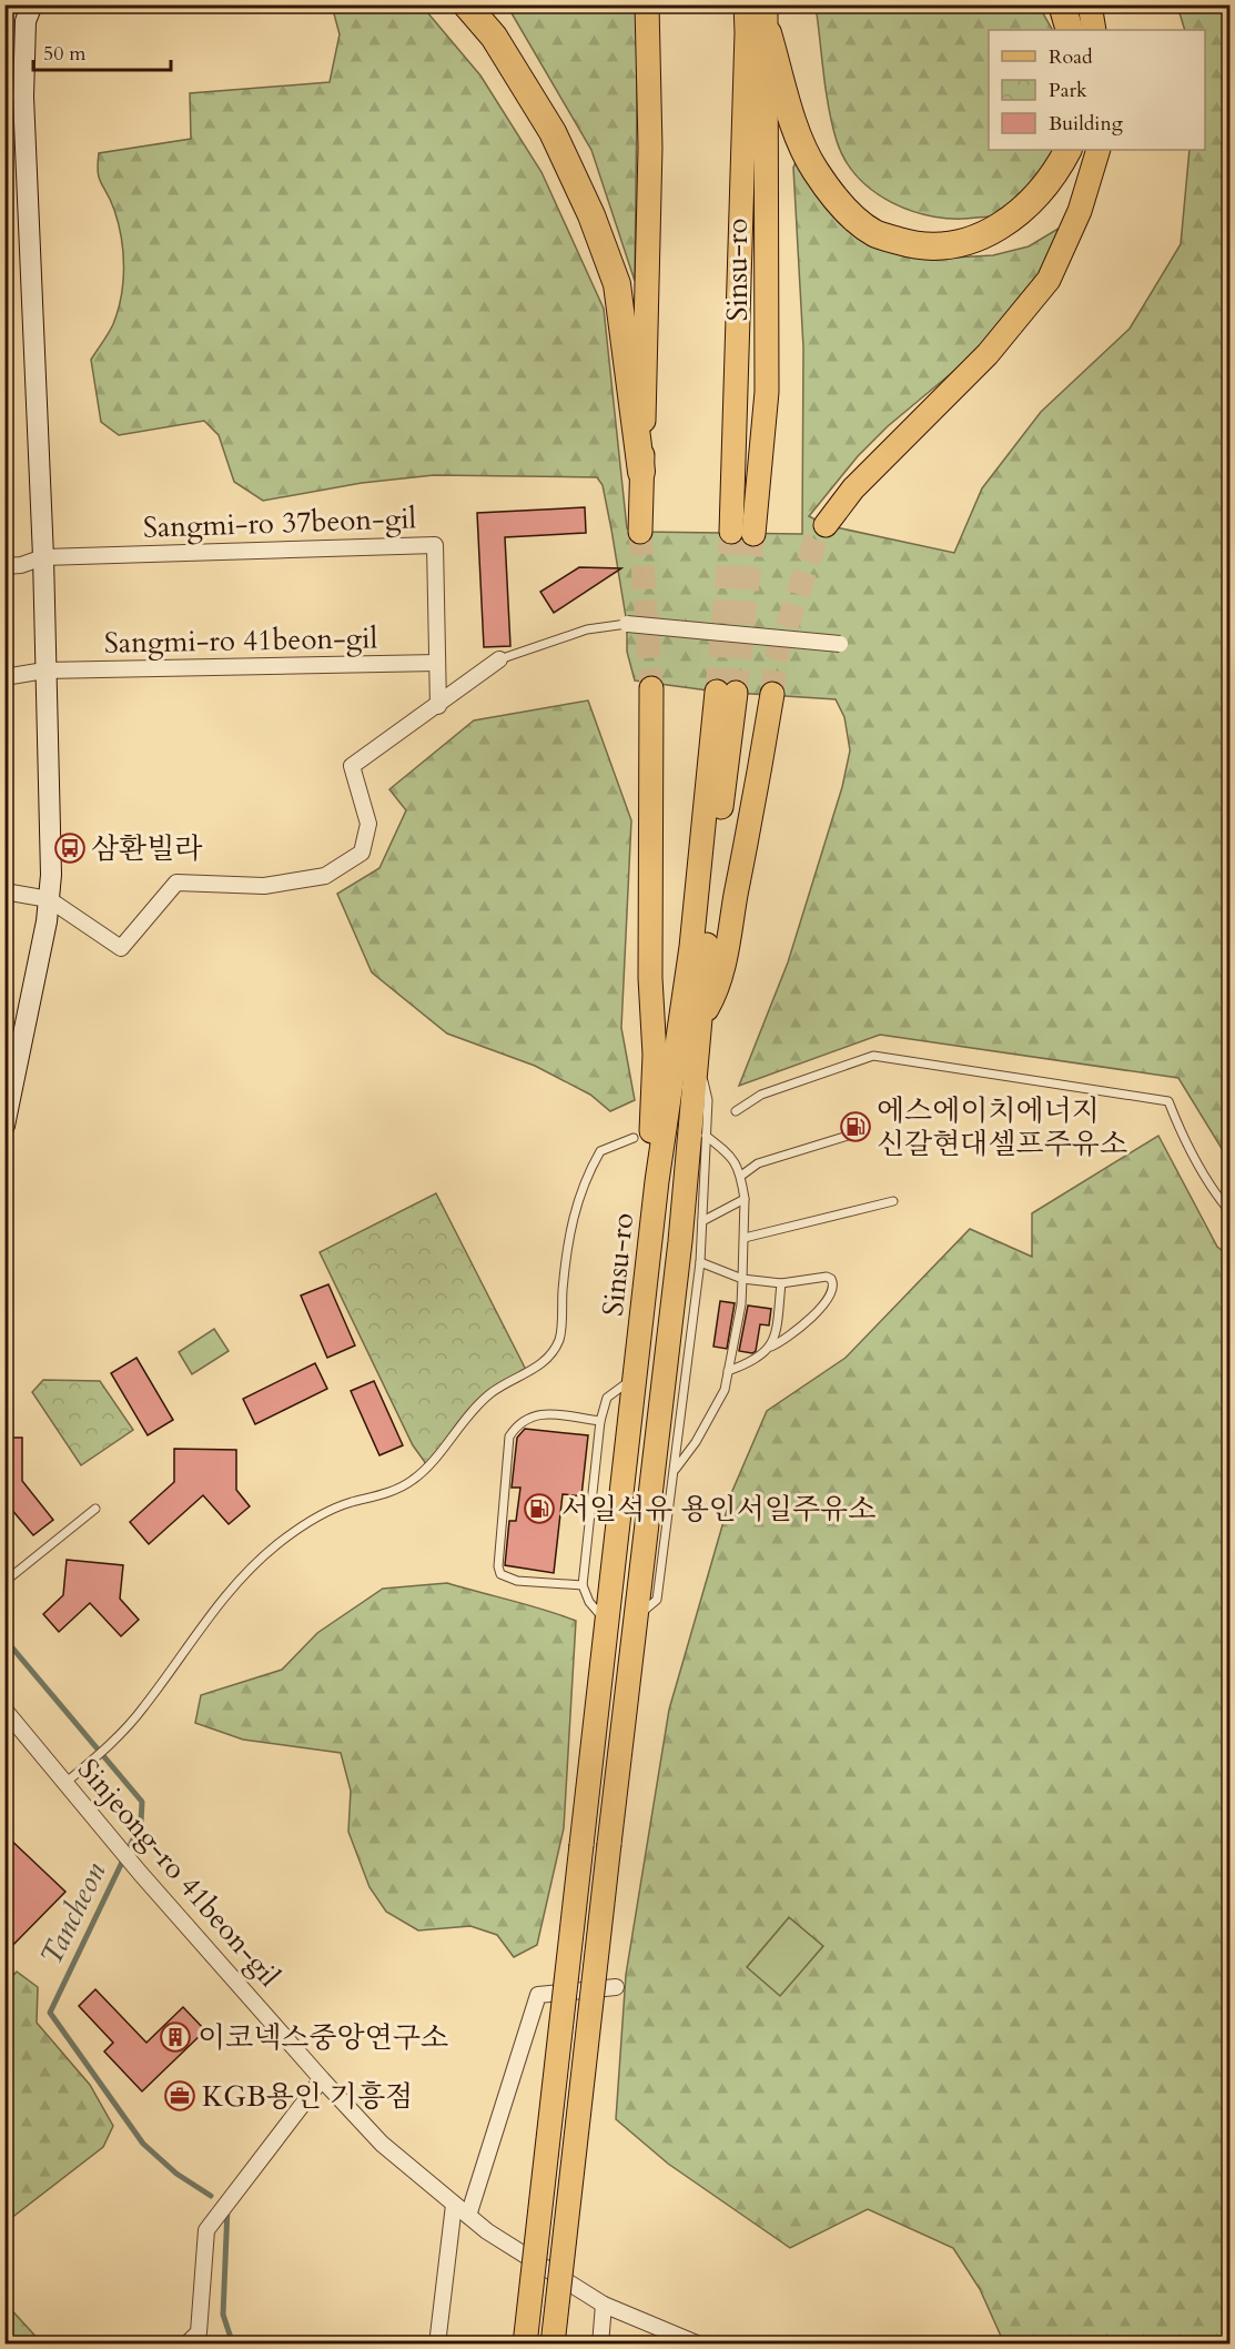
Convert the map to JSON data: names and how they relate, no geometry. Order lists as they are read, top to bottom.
{
  "streets": {
    "main road": ["Sinsu-ro"],
    "street": ["Sangmi-ro 37beon-gil", "Sangmi-ro 41beon-gil", "Sinjeong-ro 41beon-gil"]
  },
  "crossings": [
    ["Sangmi-ro 37beon-gil", "Sangmi-ro 41beon-gil"]
  ],
  "water": ["Tancheon"],
  "places": {
    "bus stop": ["삼환빌라"],
    "fuel station": ["에스에이치에너지 신갈현대셀프주유소", "서일석유 용인서일주유소"],
    "building": ["이코넥스중앙연구소"],
    "office": ["KGB용인 기흥점"]
  },
  "legend": ["Road", "Park", "Building"],
  "scale_bar": "50 m"
}
